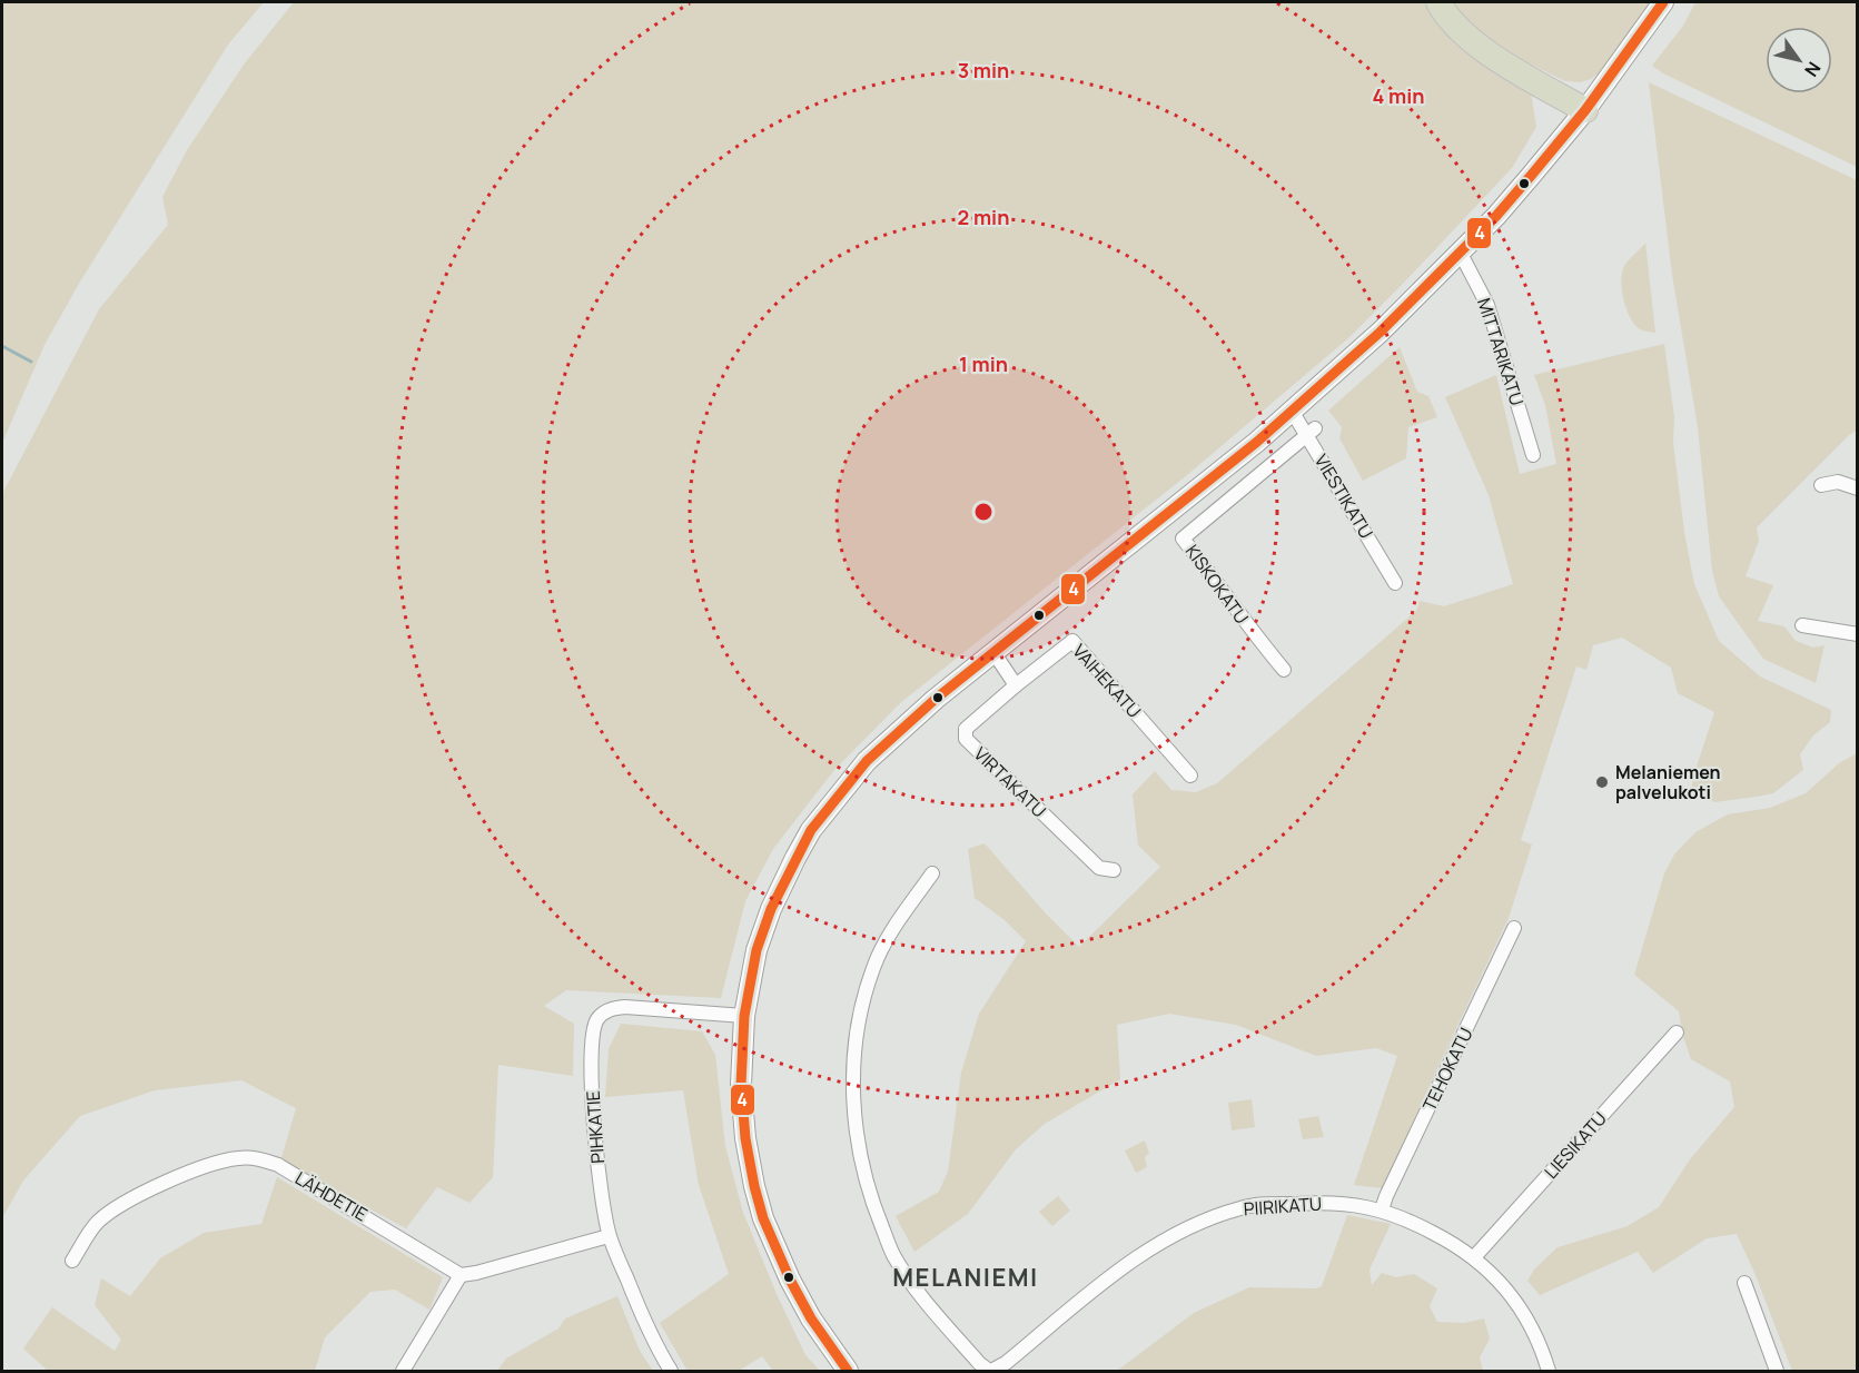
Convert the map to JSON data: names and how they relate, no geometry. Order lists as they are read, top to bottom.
{
  "streets": {
    "street": [
      "MITTARIKATU",
      "VIESTIKATU",
      "KISKOKATU",
      "VAIHEKATU",
      "VIRTAKATU",
      "TEHOKATU",
      "PIHKATIE",
      "LIESIKATU",
      "LÄHDETIE",
      "PIIRIKATU"
    ]
  },
  "crossings": [
    ["VIESTIKATU", "KISKOKATU"],
    ["VAIHEKATU", "VIRTAKATU"],
    ["TEHOKATU", "PIIRIKATU"],
    ["LIESIKATU", "PIIRIKATU"]
  ],
  "districts": ["MELANIEMI"],
  "places": ["Melaniemen palvelukoti"],
  "lines": ["transit line 4"],
  "north": "bottom right",
  "rings": [
    "3 min",
    "4 min",
    "2 min",
    "1 min"
  ]
}
